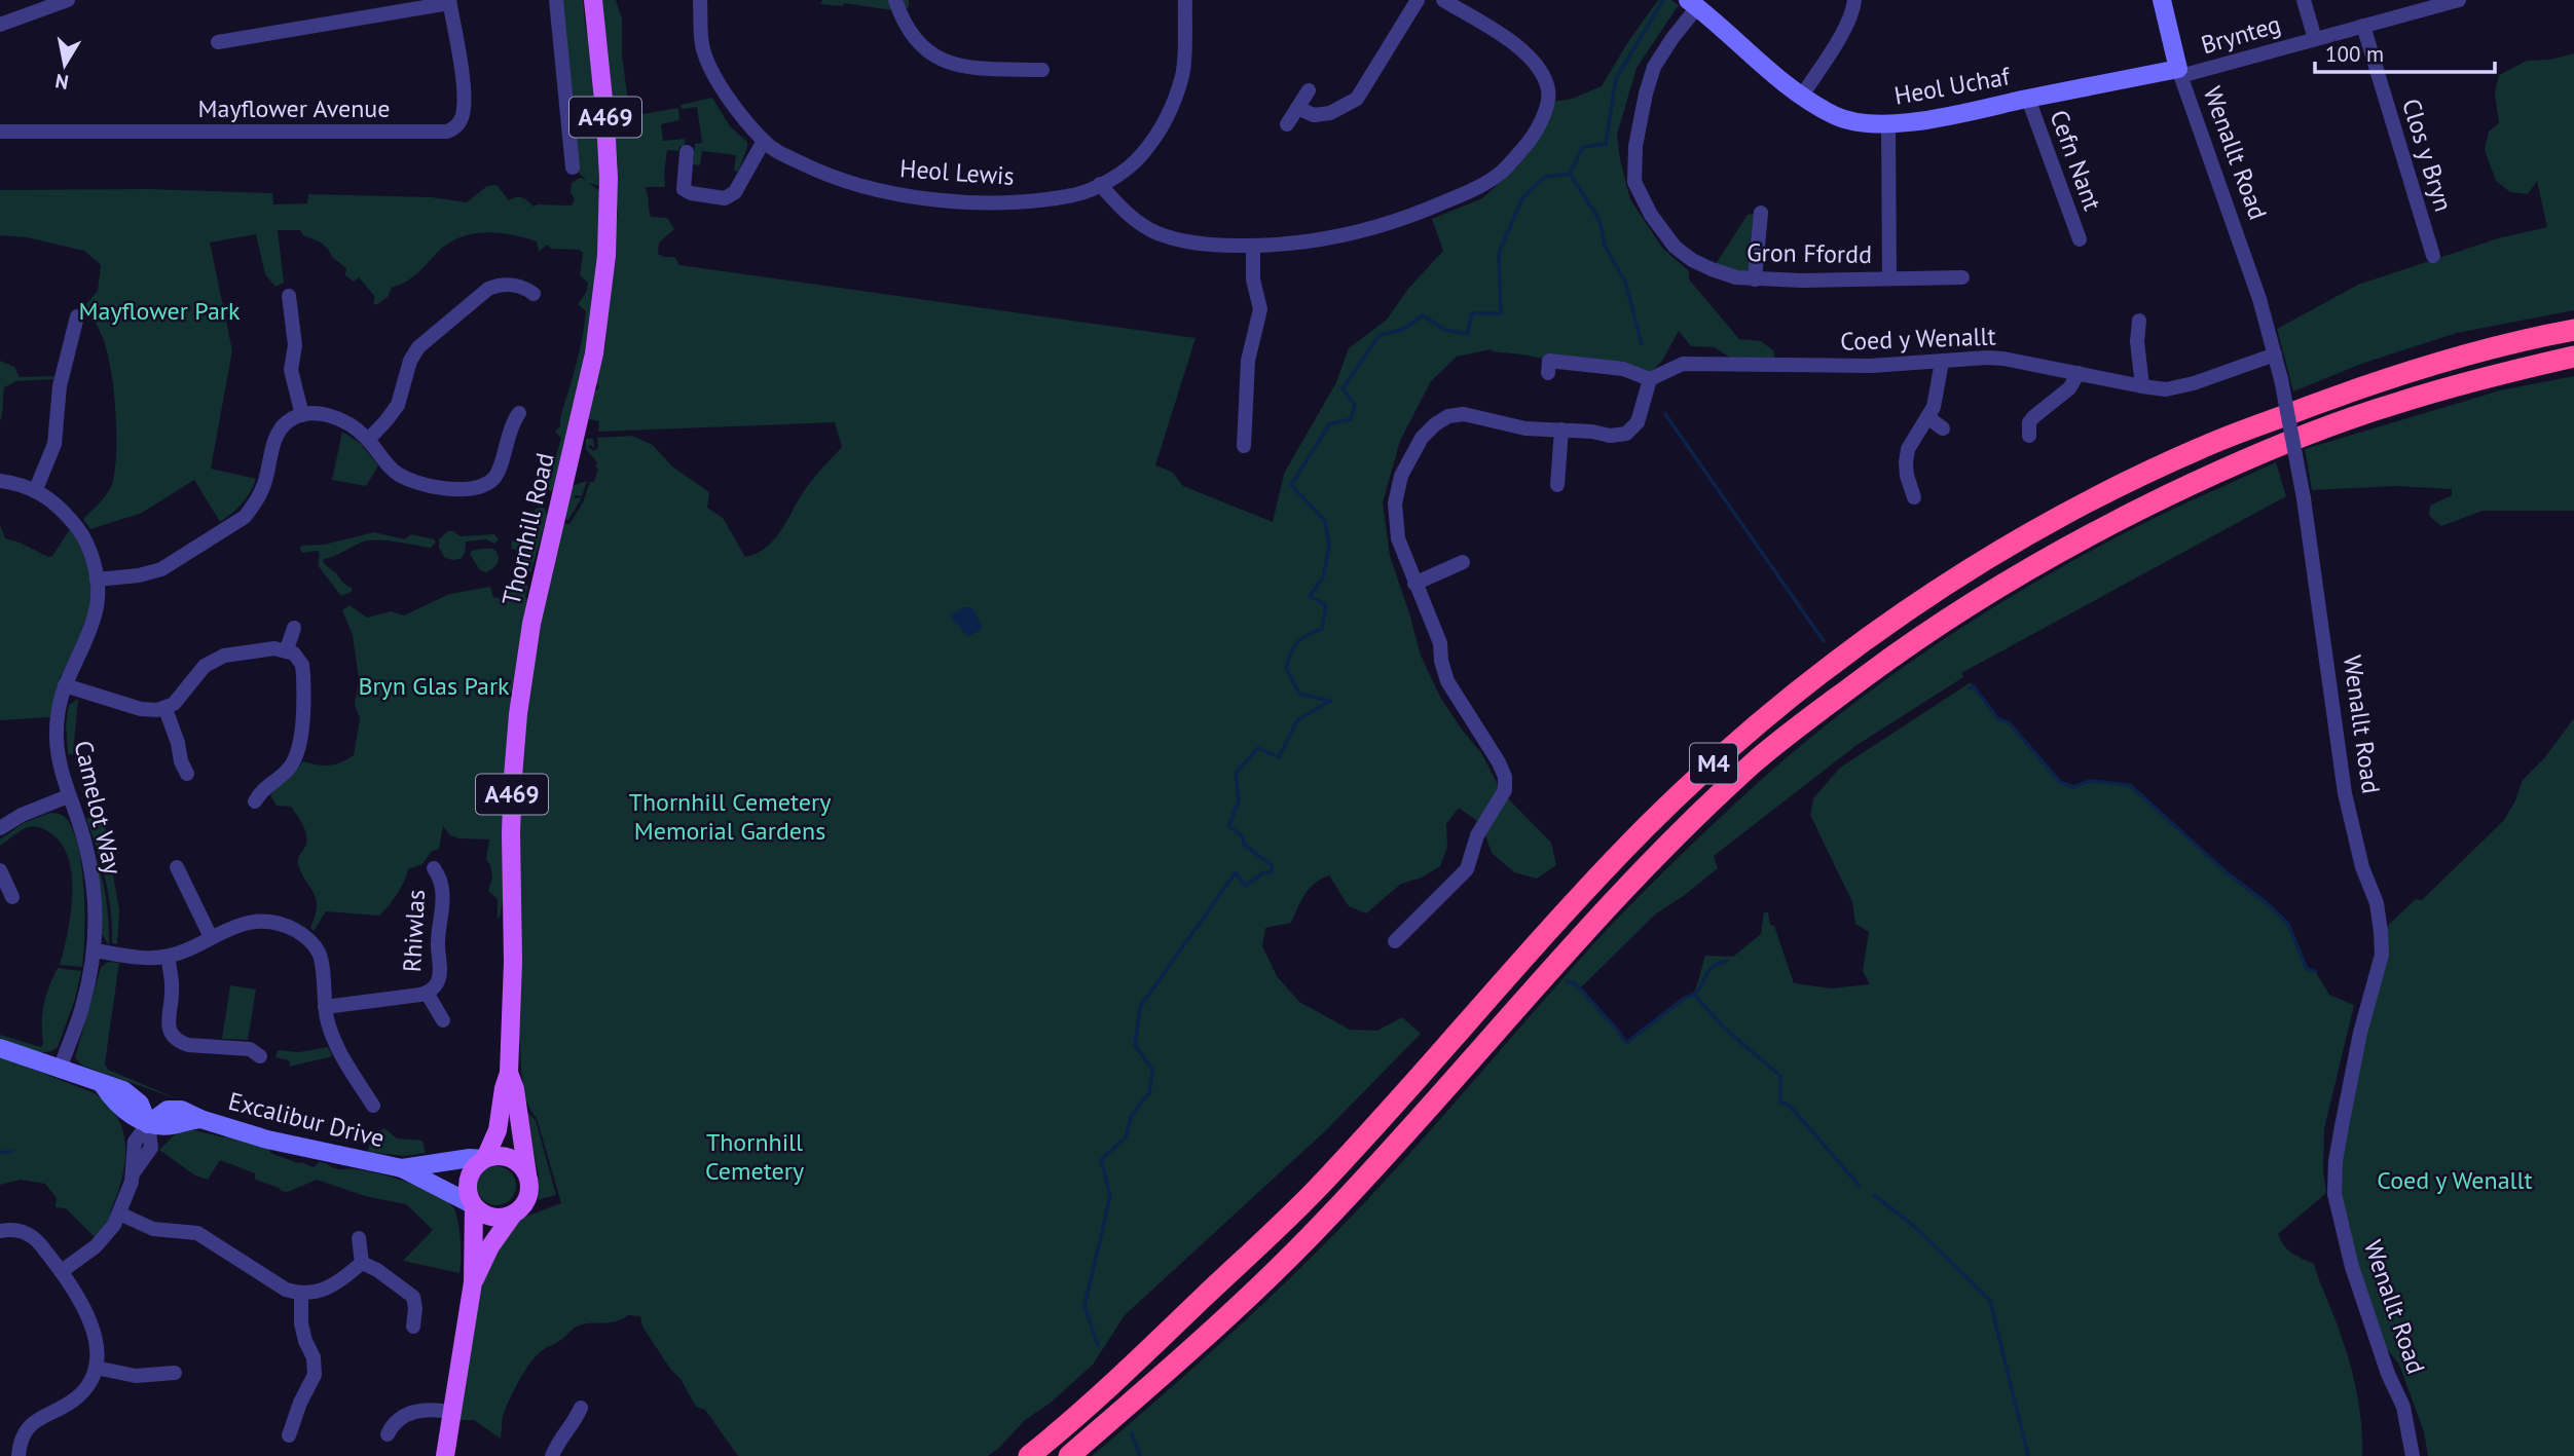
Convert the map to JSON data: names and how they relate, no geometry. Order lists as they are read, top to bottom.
{
  "streets": {
    "highway": ["M4"],
    "main road": ["A469", "Thornhill Road"],
    "street": [
      "Brynteg",
      "Heol Uchaf",
      "Mayflower Avenue",
      "Wenallt Road",
      "Clos y Bryn",
      "Cefn Nant",
      "Heol Lewis",
      "Gron Ffordd",
      "Coed y Wenallt",
      "Camelot Way",
      "Rhiwlas",
      "Excalibur Drive"
    ]
  },
  "crossings": [
    ["Brynteg", "Heol Uchaf"],
    ["Brynteg", "Wenallt Road"],
    ["Brynteg", "Clos y Bryn"],
    ["Heol Uchaf", "Wenallt Road"],
    ["Heol Uchaf", "Cefn Nant"],
    ["Heol Uchaf", "Gron Ffordd"],
    ["Wenallt Road", "Coed y Wenallt"],
    ["Thornhill Road", "Excalibur Drive"]
  ],
  "parks": [
    "Mayflower Park",
    "Bryn Glas Park",
    "Thornhill Cemetery Memorial Gardens",
    "Thornhill Cemetery",
    "Coed y Wenallt"
  ],
  "scale_bar": "100 m",
  "north": "bottom"
}
